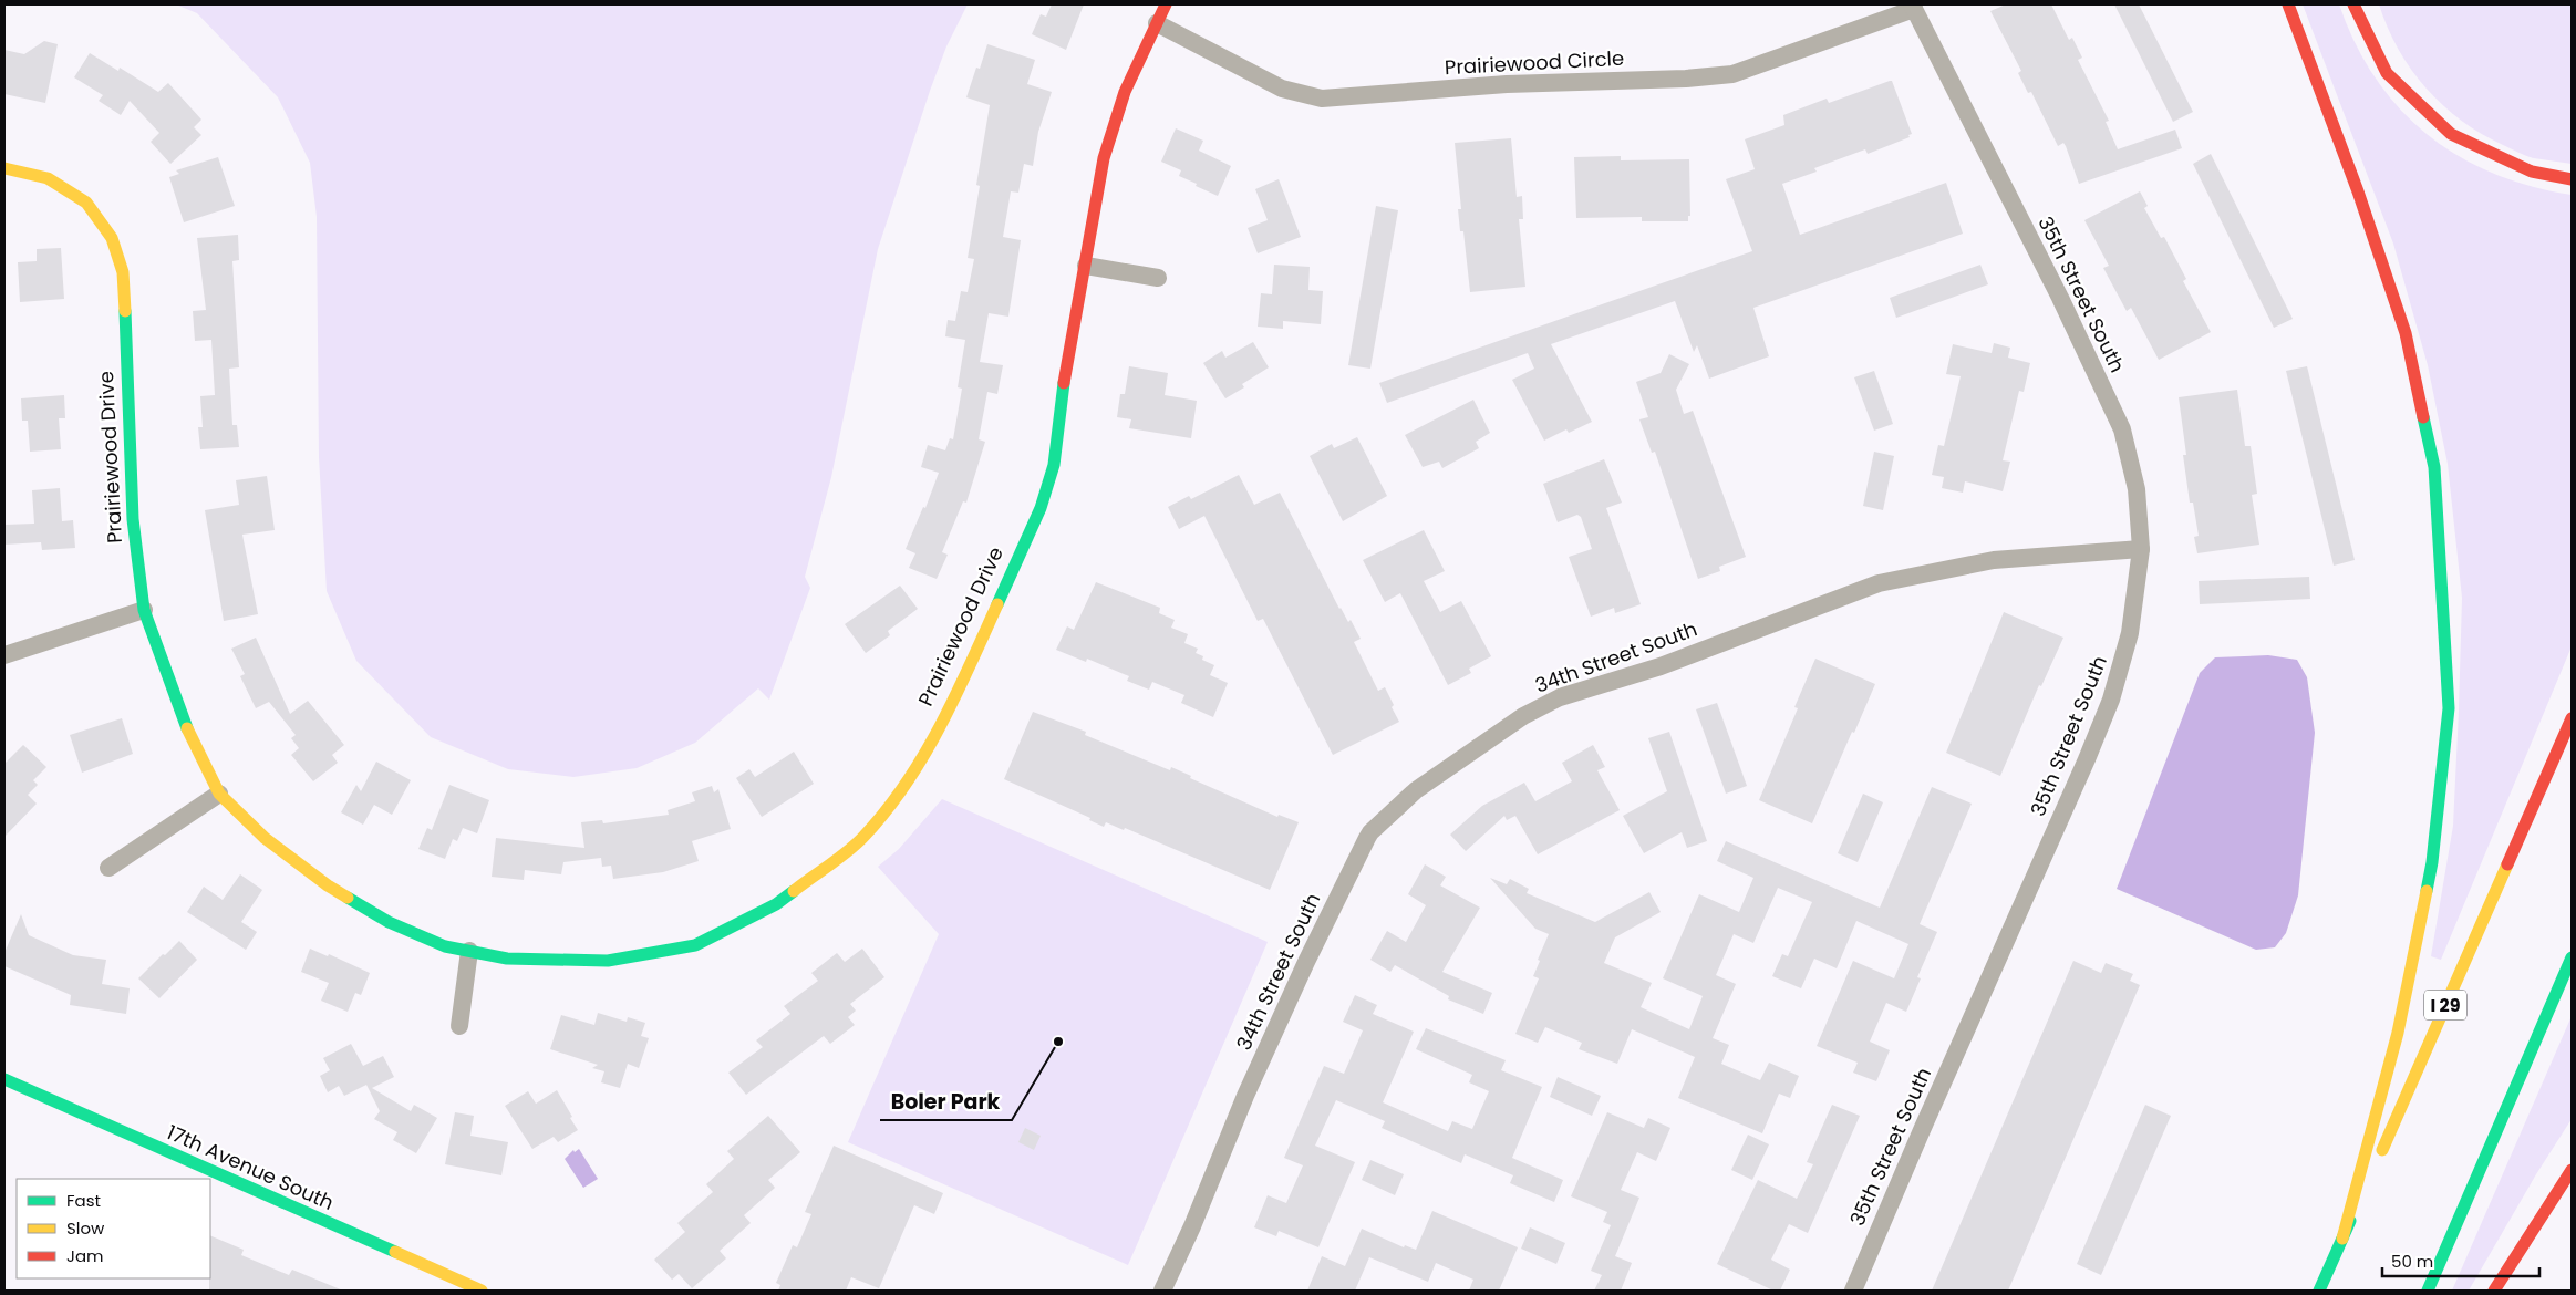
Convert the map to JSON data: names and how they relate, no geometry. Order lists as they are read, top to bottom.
{
  "streets": {
    "main road": ["Prairiewood Drive", "I 29", "17th Avenue South"],
    "street": ["Prairiewood Circle", "35th Street South", "34th Street South"]
  },
  "crossings": [
    ["Prairiewood Circle", "35th Street South"],
    ["Prairiewood Circle", "Prairiewood Drive"],
    ["35th Street South", "34th Street South"]
  ],
  "places": ["Boler Park"],
  "legend": ["Fast", "Slow", "Jam"],
  "scale_bar": "50 m"
}
